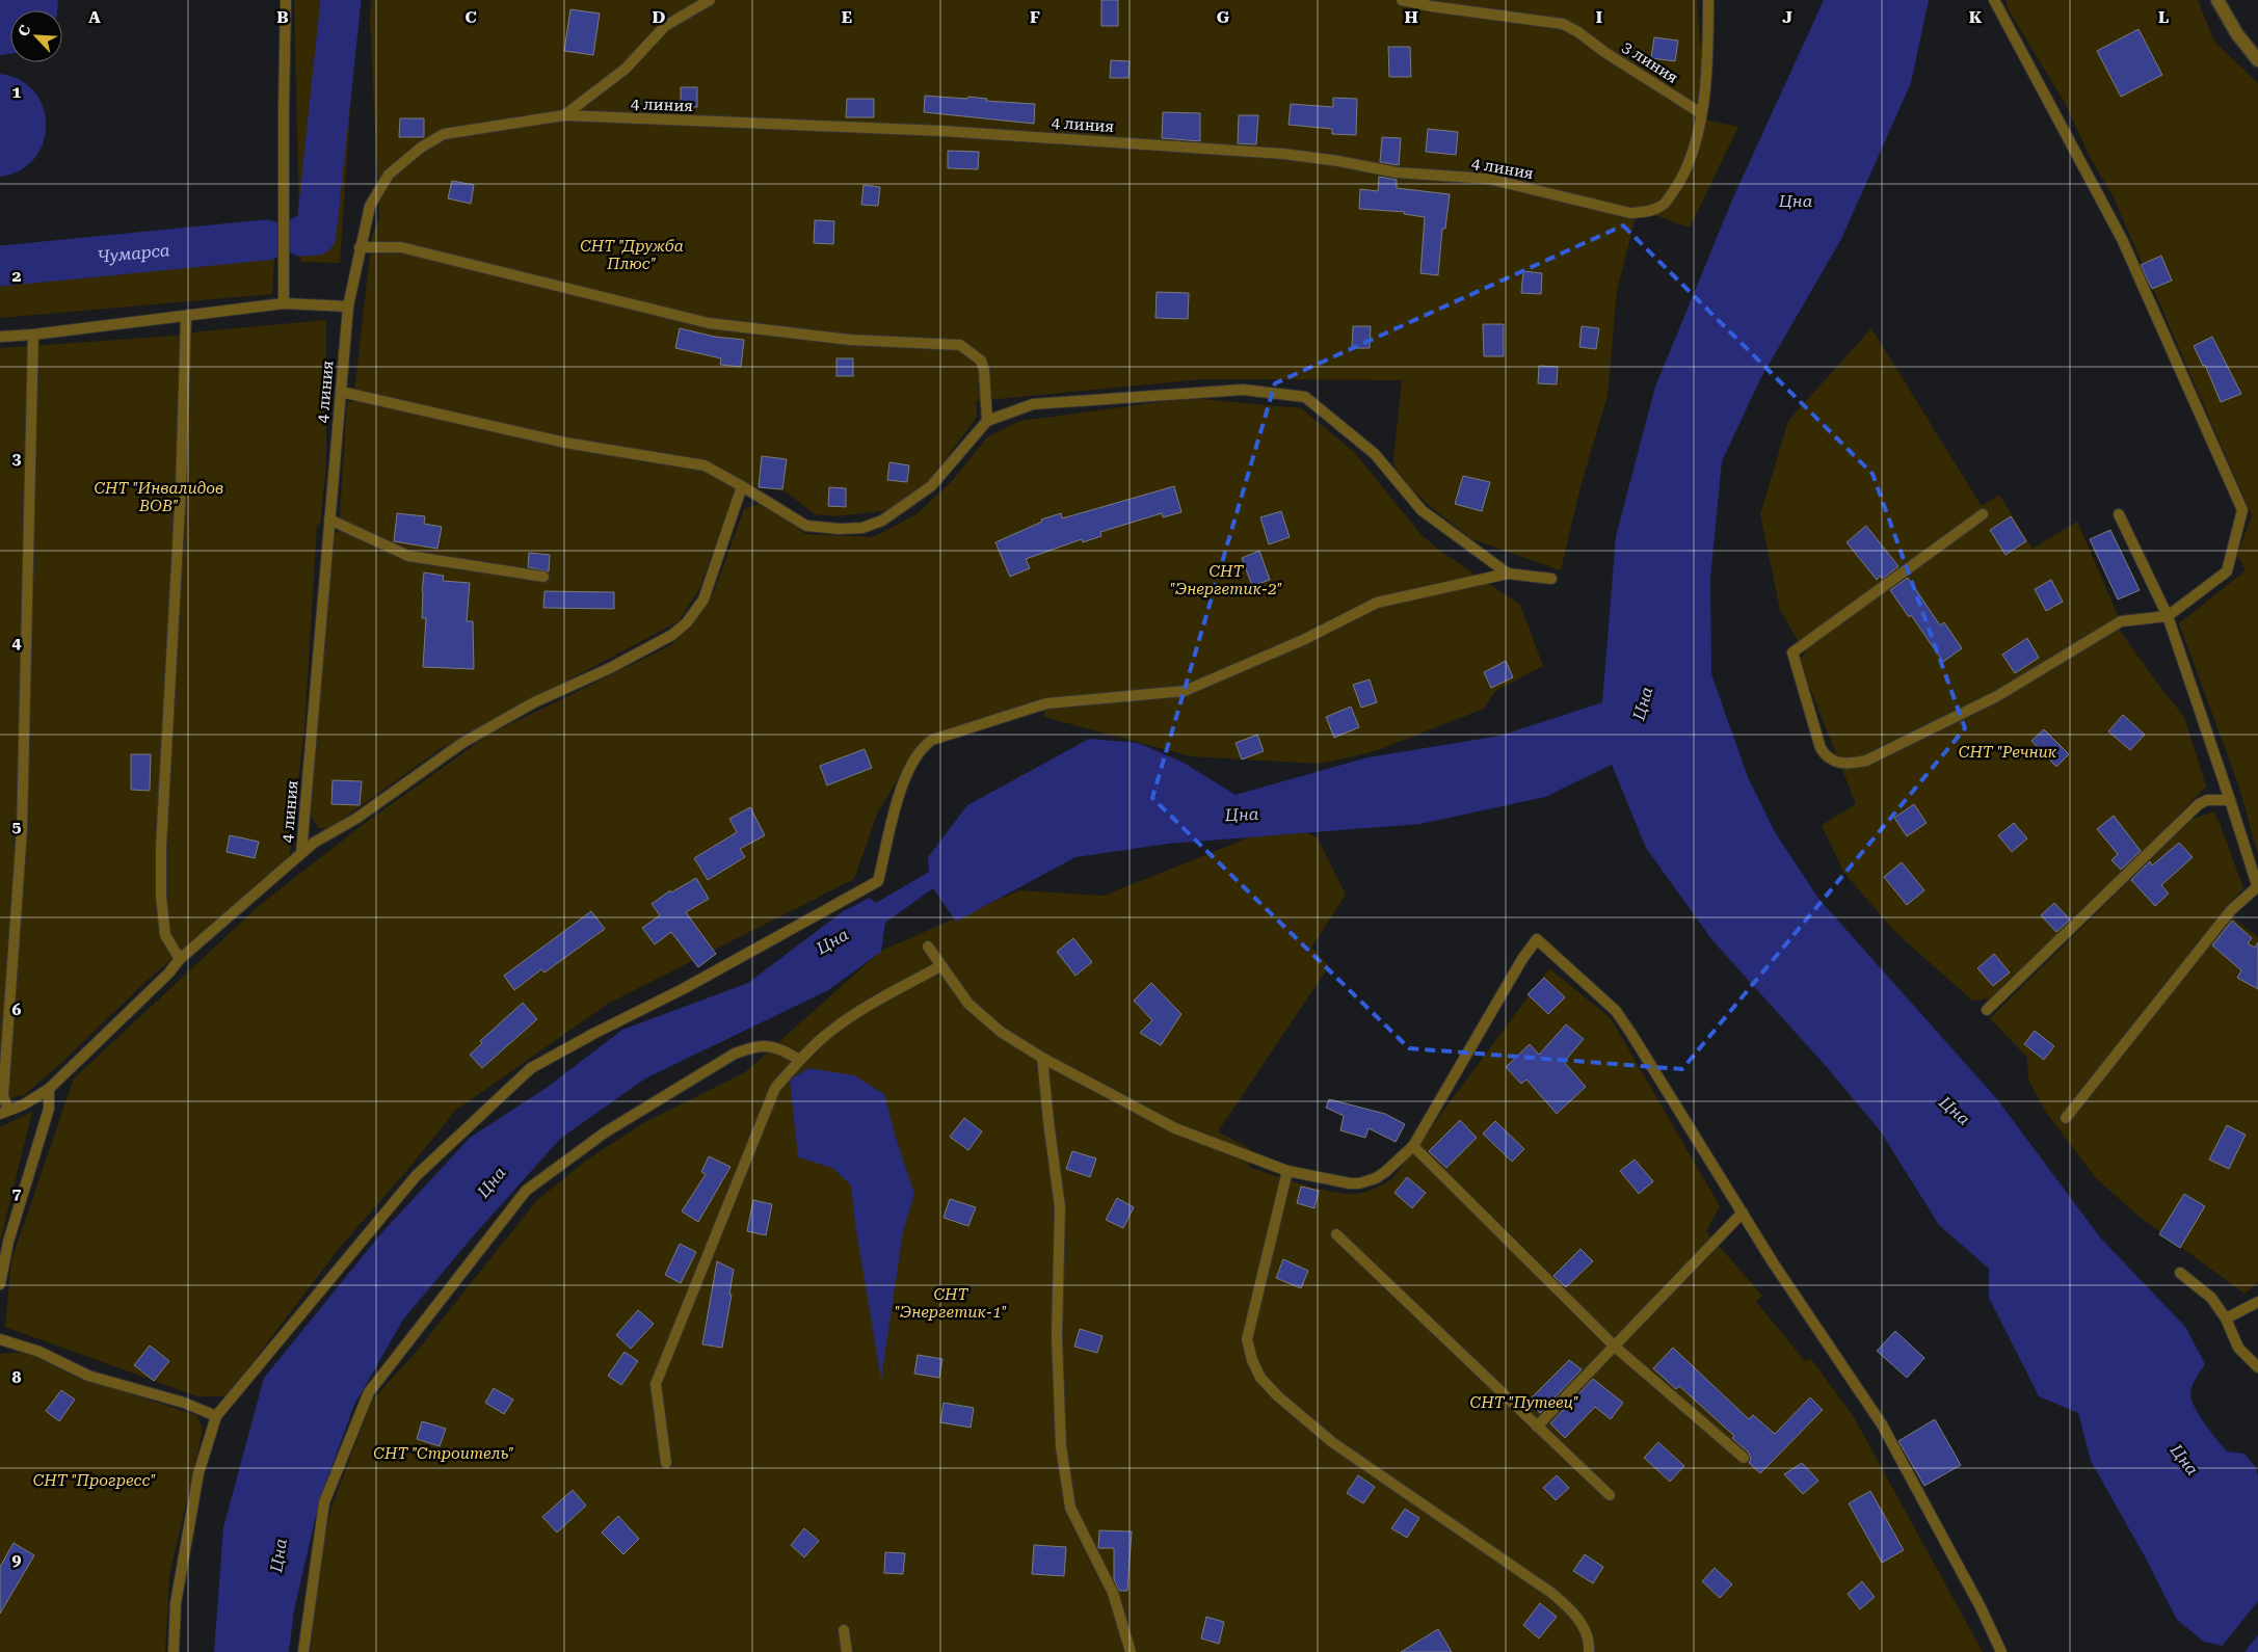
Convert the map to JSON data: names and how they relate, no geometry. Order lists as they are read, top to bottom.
{
  "streets": {
    "lane": ["3 линия", "4 линия"]
  },
  "crossings": [
    ["3 линия", "4 линия"]
  ],
  "water": ["Цна", "Чумарса"],
  "parks": [
    "СНТ \"Дружба Плюс\"",
    "СНТ \"Инвалидов ВОВ\"",
    "СНТ \"Энергетик-2\"",
    "СНТ \"Речник",
    "СНТ \"Энергетик-1\"",
    "СНТ \"Путеец\"",
    "СНТ \"Строитель\"",
    "СНТ \"Прогресс\""
  ],
  "north": "top left",
  "grid": {
    "columns": [
      "A",
      "B",
      "C",
      "D",
      "E",
      "F",
      "G",
      "H",
      "I",
      "J",
      "K",
      "L"
    ],
    "rows": [
      "1",
      "2",
      "3",
      "4",
      "5",
      "6",
      "7",
      "8",
      "9"
    ]
  }
}
